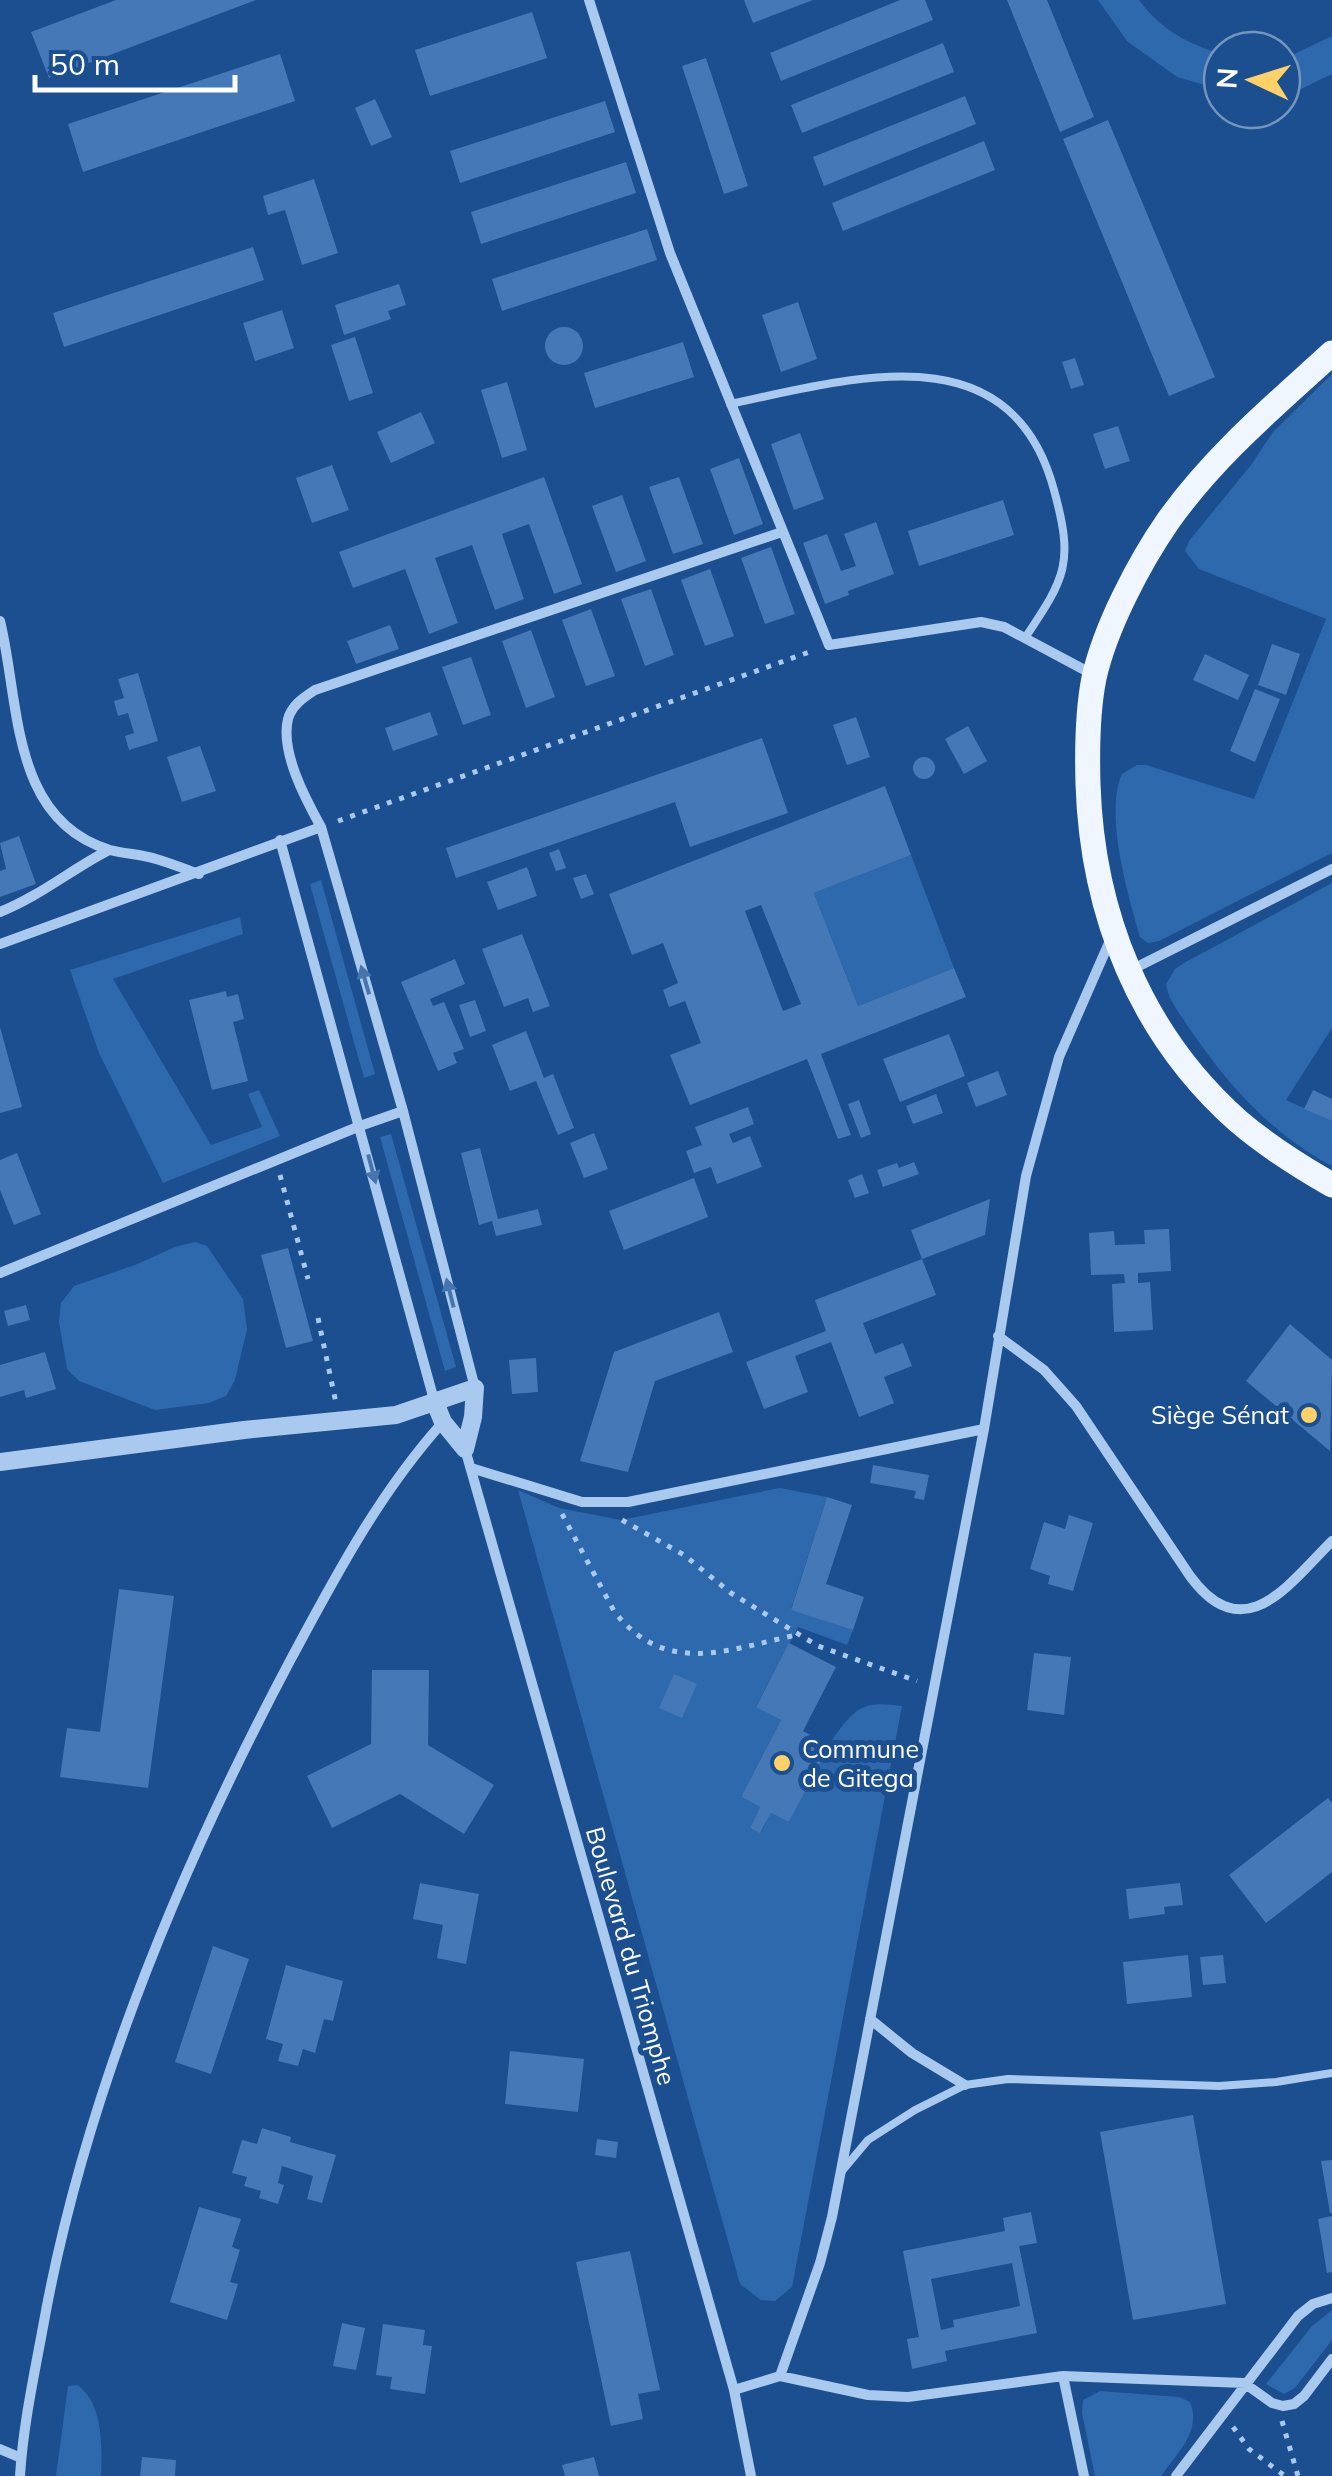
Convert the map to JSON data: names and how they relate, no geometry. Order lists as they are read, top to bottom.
{
  "streets": {
    "street": ["Boulevard du Triomphe"]
  },
  "places": ["Siège Sénat", "Commune de Gitega"],
  "scale_bar": "50 m",
  "north": "left"
}
